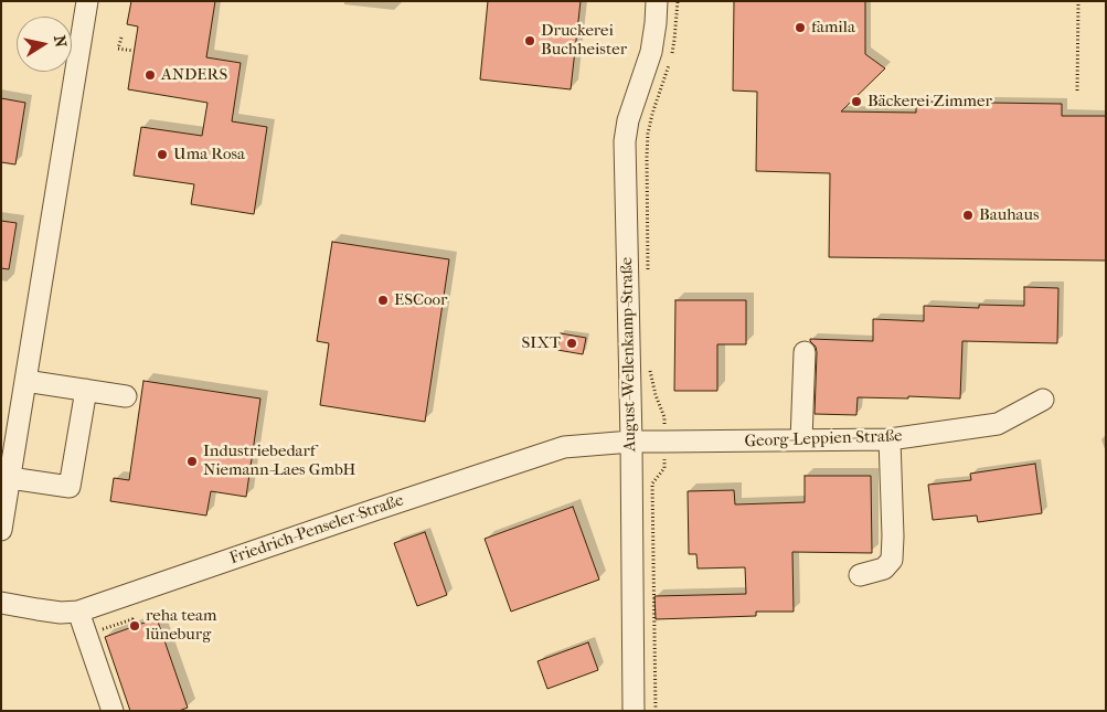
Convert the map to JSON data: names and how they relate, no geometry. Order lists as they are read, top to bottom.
{
  "streets": {
    "street": ["August-Wellenkamp-Straße", "Georg-Leppien-Straße", "Friedrich-Penseler-Straße"]
  },
  "crossings": [
    ["August-Wellenkamp-Straße", "Georg-Leppien-Straße"],
    ["August-Wellenkamp-Straße", "Friedrich-Penseler-Straße"],
    ["Georg-Leppien-Straße", "Friedrich-Penseler-Straße"]
  ],
  "places": [
    "famila",
    "Druckerei Buchheister",
    "ANDERS",
    "Bäckerei Zimmer",
    "Uma Rosa",
    "Bauhaus",
    "ESCoor",
    "SIXT",
    "Industriebedarf Niemann-Laes GmbH",
    "reha team lüneburg"
  ],
  "north": "right"
}
